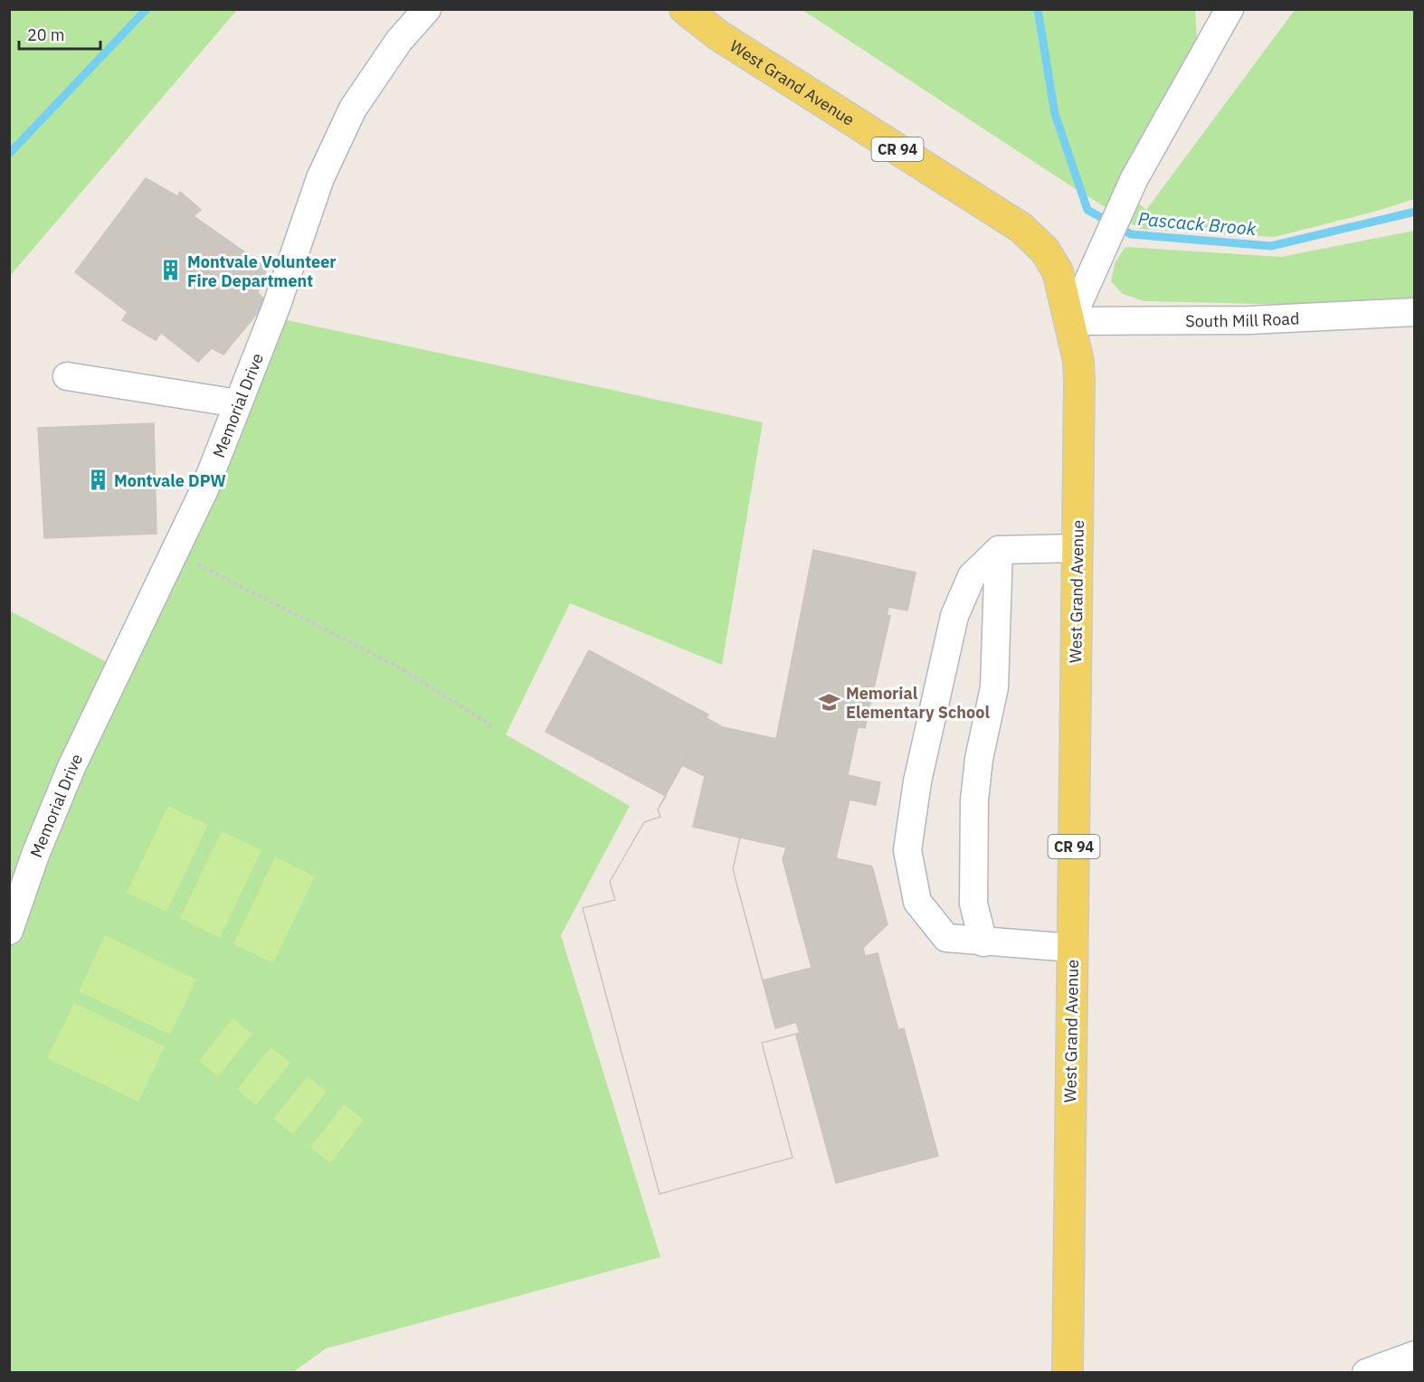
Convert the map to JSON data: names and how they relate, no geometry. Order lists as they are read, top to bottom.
{
  "streets": {
    "main road": ["West Grand Avenue", "CR 94"],
    "street": ["South Mill Road", "Memorial Drive"]
  },
  "crossings": [
    ["West Grand Avenue", "South Mill Road"]
  ],
  "water": ["Pascack Brook"],
  "places": {
    "building": ["Montvale Volunteer Fire Department", "Montvale DPW"],
    "school or university": ["Memorial Elementary School"]
  },
  "scale_bar": "20 m"
}
